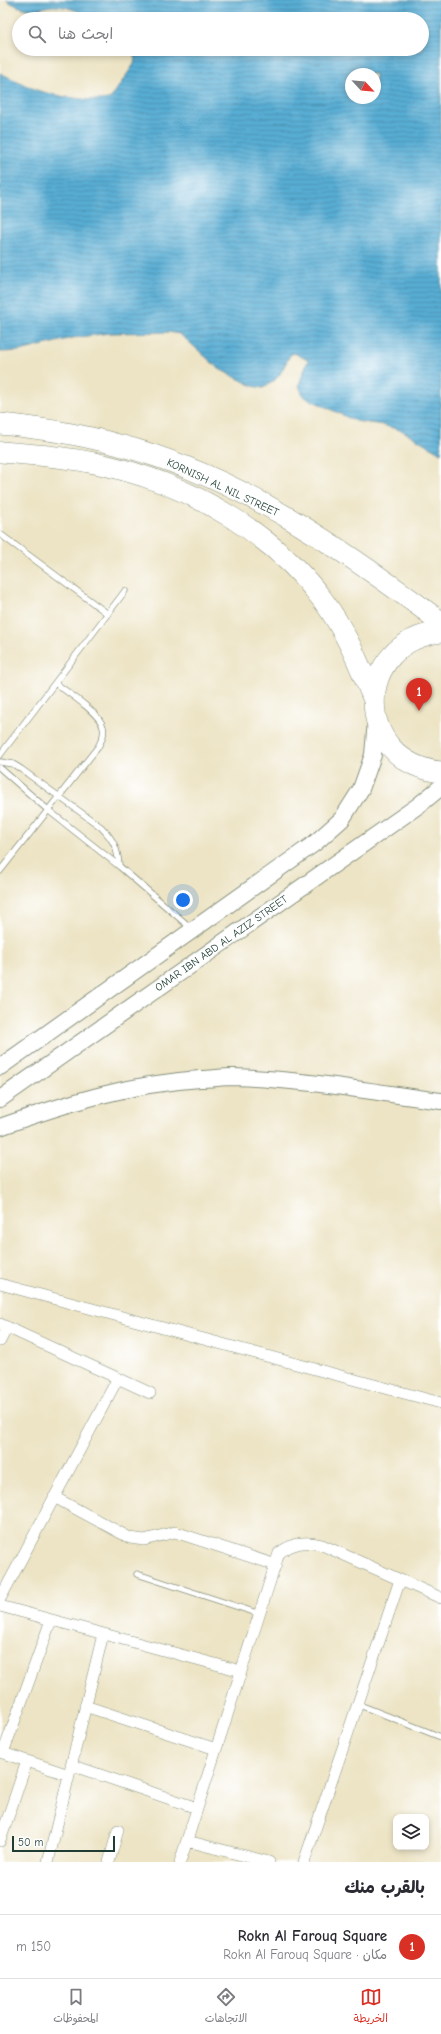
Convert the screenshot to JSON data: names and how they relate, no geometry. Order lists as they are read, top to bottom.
{
  "streets": {
    "highway": ["KORNISH AL NIL STREET"],
    "main road": ["OMAR IBN ABD AL AZIZ STREET"]
  },
  "scale_bar": "50 m",
  "north": "bottom right",
  "page": {
    "search": "ابحث هنا",
    "pins": "1",
    "scale": "50 m",
    "heading": "بالقرب منك",
    "list": [
      {
        "mark": "1",
        "name": "Rokn Al Farouq Square",
        "note": "مكان · Rokn Al Farouq Square",
        "value": "150 m"
      }
    ],
    "nav": ["الخريطة", "الاتجاهات", "المحفوظات"]
  }
}
